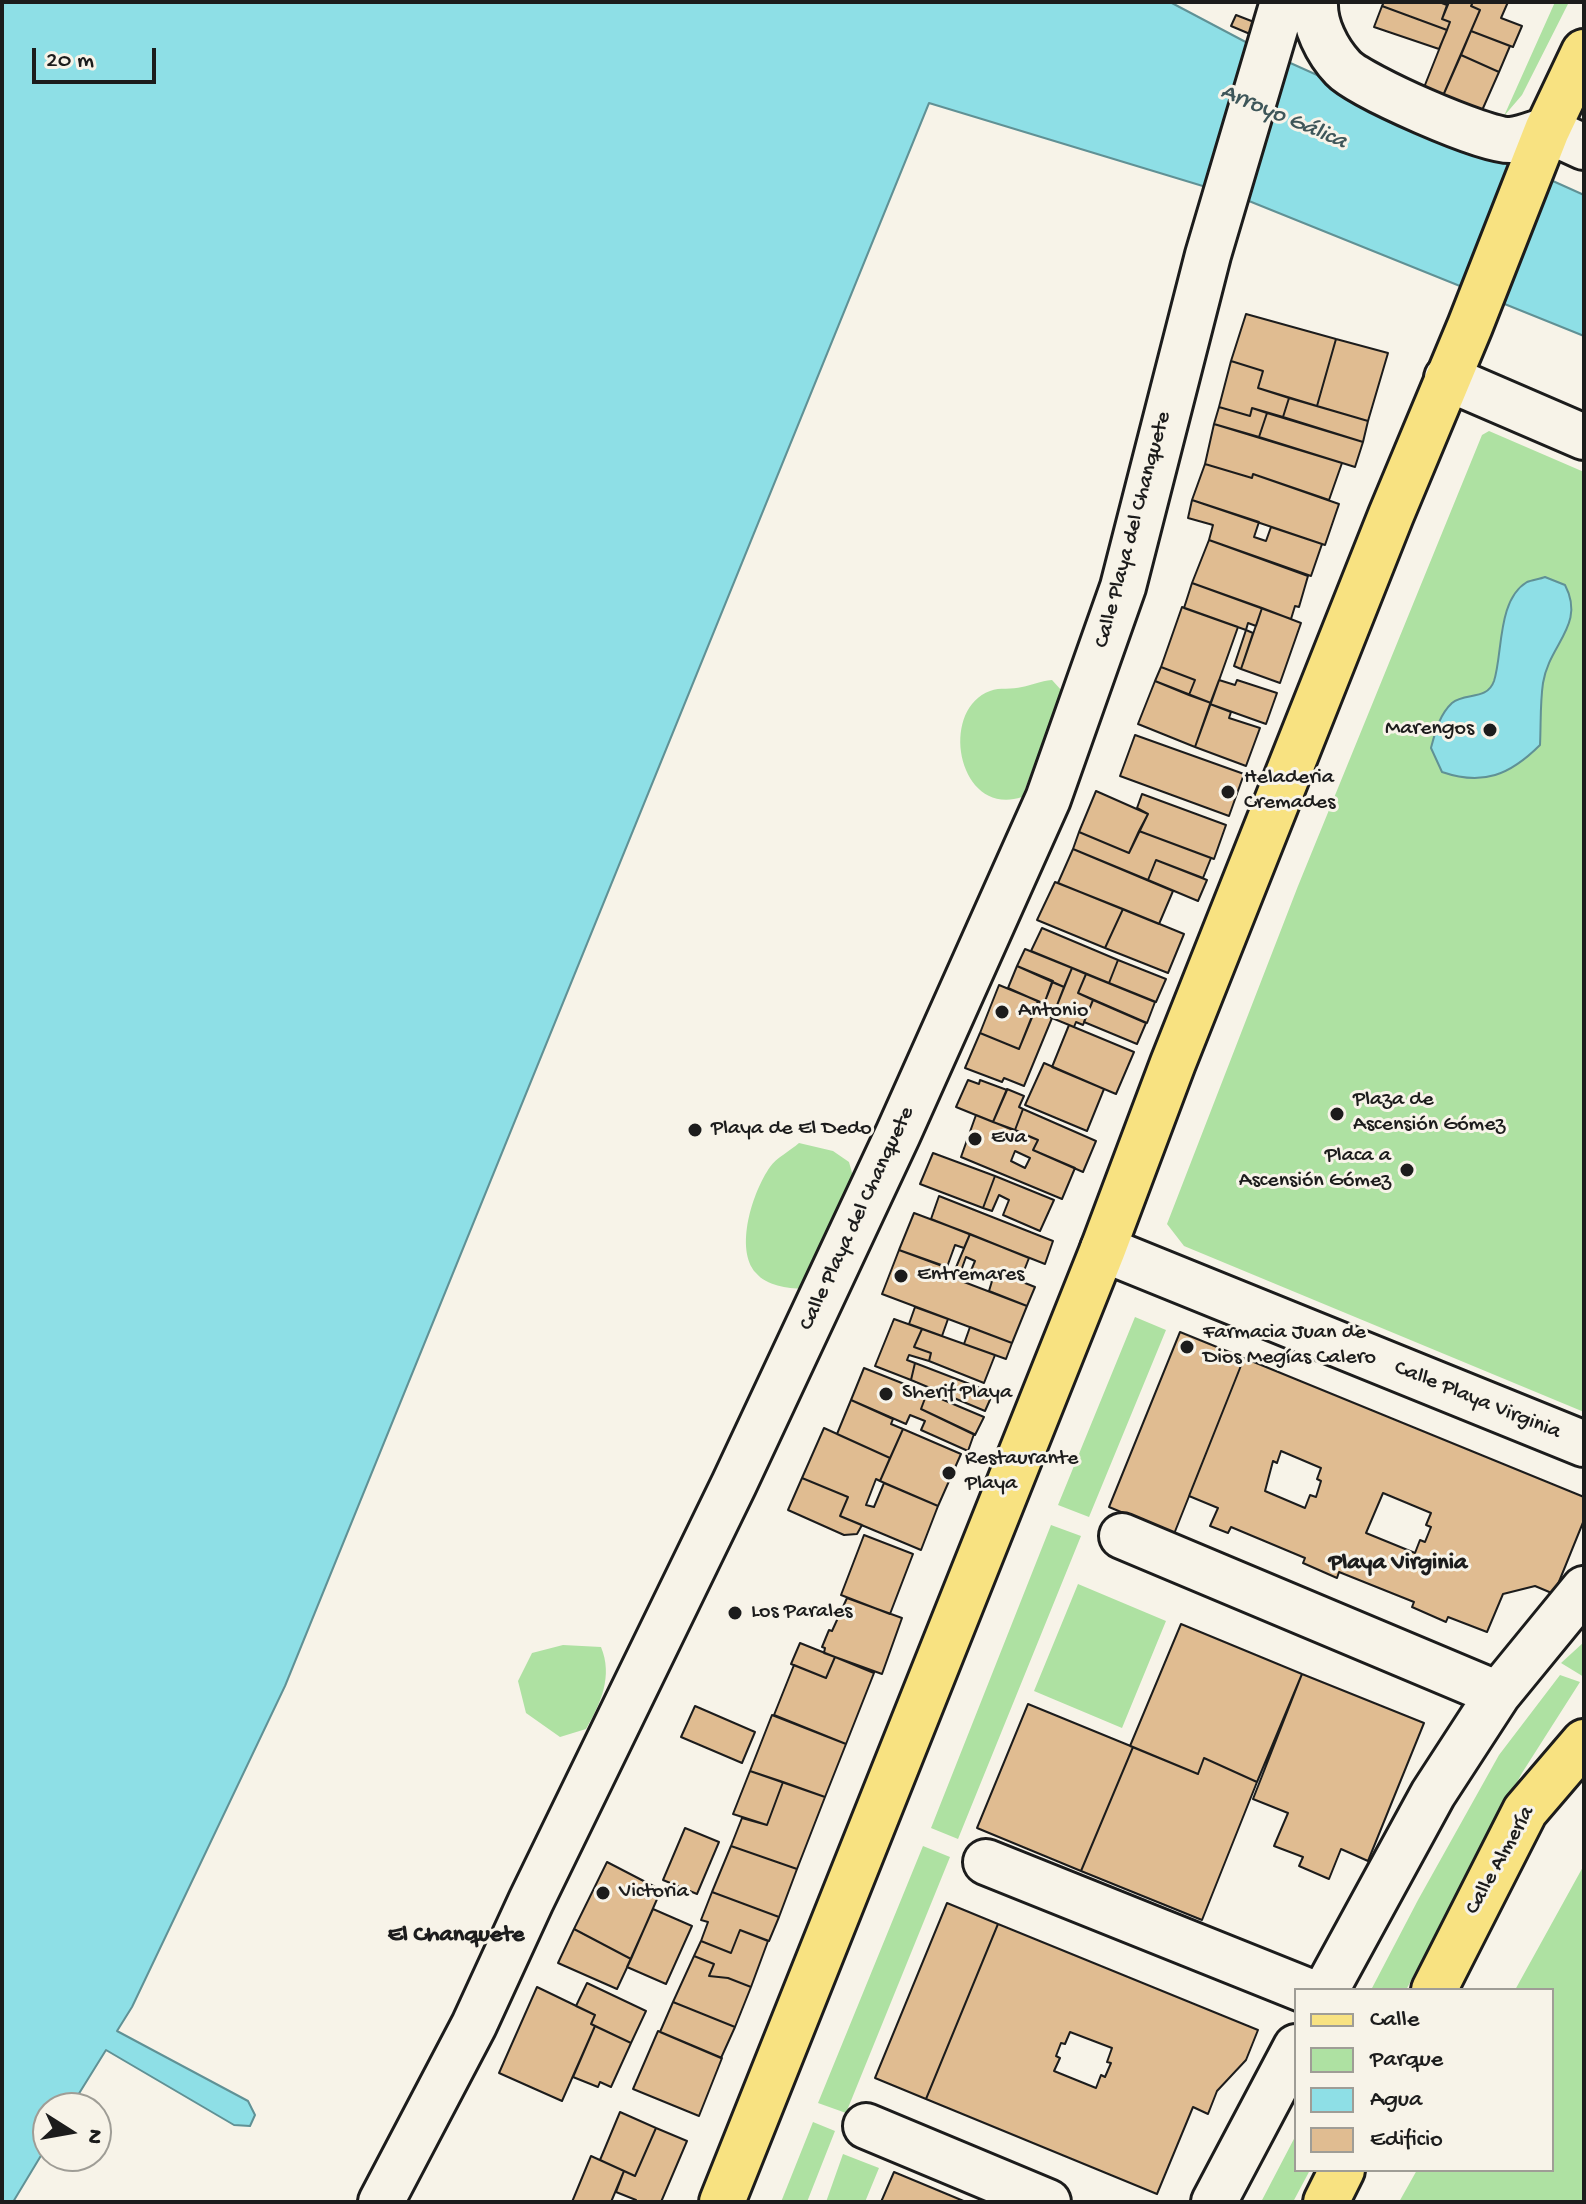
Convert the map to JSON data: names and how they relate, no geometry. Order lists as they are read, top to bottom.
{
  "streets": {
    "main road": ["Calle Almería"],
    "street": ["Calle Playa del Chanquete", "Calle Playa Virginia"]
  },
  "districts": ["Playa Virginia", "El Chanquete"],
  "water": ["Arroyo Gálica"],
  "places": [
    "Marengos",
    "Heladeria Cremades",
    "Antonio",
    "Plaza de Ascensión Gómez",
    "Playa de El Dedo",
    "Eva",
    "Placa a Ascensión Gómez",
    "Entremares",
    "Farmacia Juan de Dios Megías Calero",
    "Sherif Playa",
    "Restaurante Playa",
    "Los Parales",
    "Victoria"
  ],
  "legend": [
    "Calle",
    "Parque",
    "Agua",
    "Edificio"
  ],
  "scale_bar": "20 m",
  "north": "right"
}
